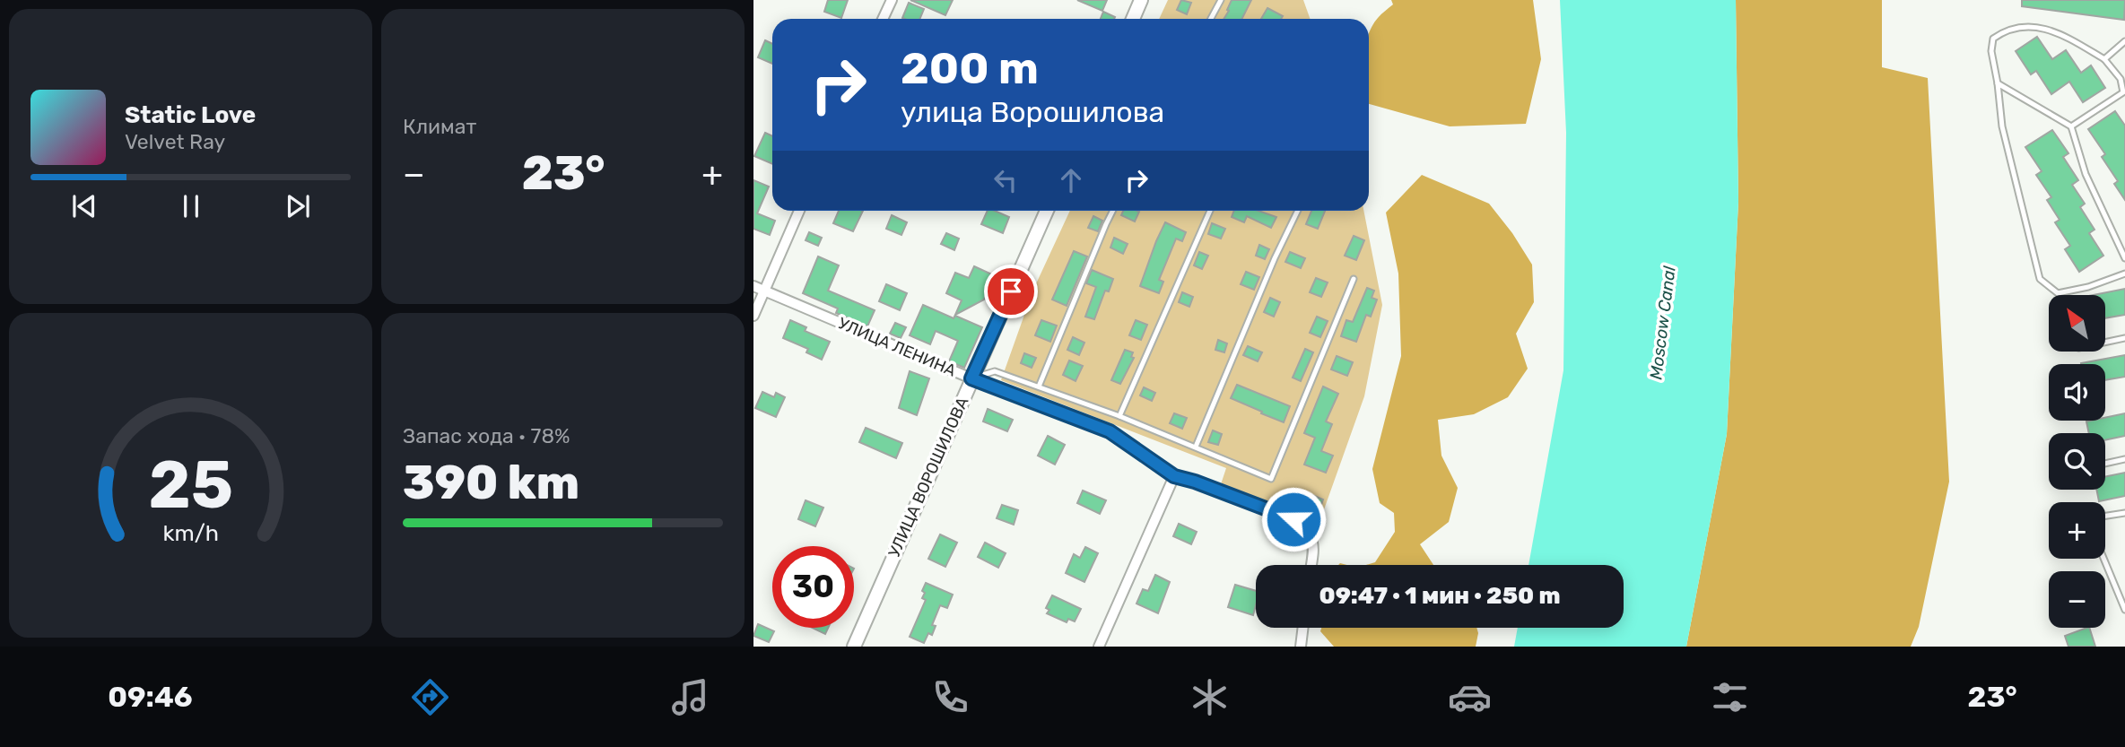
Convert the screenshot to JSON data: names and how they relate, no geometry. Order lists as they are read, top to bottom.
{
  "streets": {
    "street": ["УЛИЦА ЛЕНИНА", "УЛИЦА ВОРОШИЛОВА"]
  },
  "crossings": [
    ["УЛИЦА ЛЕНИНА", "УЛИЦА ВОРОШИЛОВА"]
  ],
  "water": ["Moscow Canal"],
  "north": "top left",
  "page": {
    "tile": [
      "Климат",
      ["Запас хода · 78%", "390 km"]
    ],
    "turn": ["200 m", "улица Ворошилова"],
    "song": ["Static Love", "Velvet Ray"],
    "heat": ["−", "23°", "+"],
    "map_buttons": ["+", "−"],
    "limit": "30",
    "trip": "09:47 · 1 мин · 250 m",
    "tabs": ["09:46", "23°"],
    "gauge": ["25", "km/h"]
  }
}
